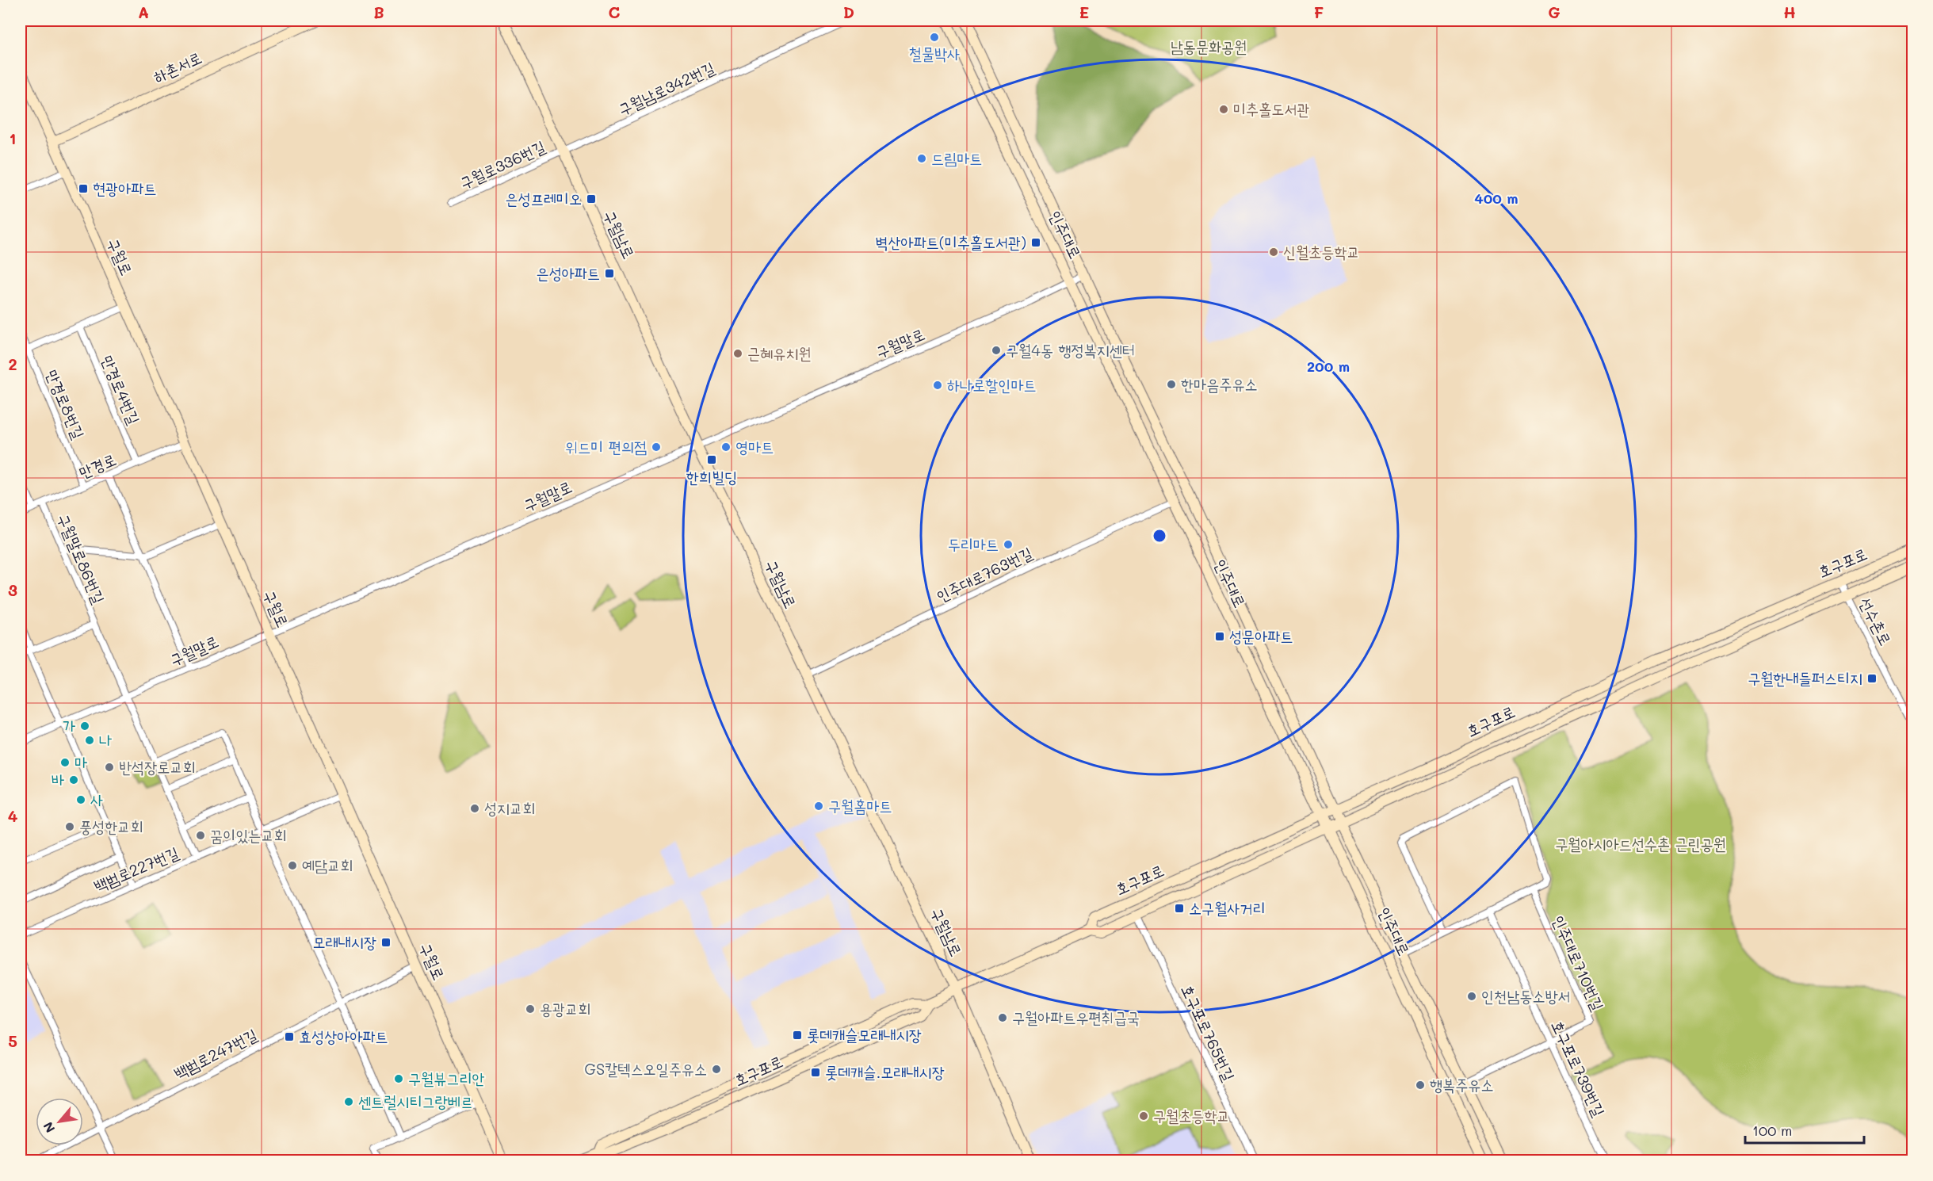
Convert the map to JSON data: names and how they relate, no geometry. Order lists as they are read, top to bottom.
{
  "streets": {
    "main road": [
      "하촌서로",
      "구월남로",
      "인주대로",
      "구월로",
      "호구포로"
    ],
    "street": [
      "구월남로342번길",
      "구월로336번길",
      "구월말로",
      "만경로4번길",
      "만경로8번길",
      "만경로",
      "구월말로86번길",
      "인주대로763번길",
      "선수촌로",
      "백범로227번길",
      "인주대로710번길",
      "호구포로765번길",
      "백범로247번길",
      "호구포로739번길"
    ]
  },
  "crossings": [
    ["하촌서로", "구월로"],
    ["구월남로342번길", "구월로336번길"],
    ["구월남로342번길", "구월남로"],
    ["구월로336번길", "구월남로"],
    ["구월남로", "구월말로"],
    ["구월남로", "호구포로"],
    ["구월남로", "인주대로763번길"],
    ["인주대로", "구월말로"],
    ["인주대로", "호구포로"],
    ["인주대로", "인주대로763번길"],
    ["인주대로", "인주대로710번길"],
    ["구월로", "구월말로"],
    ["구월로", "만경로"],
    ["구월로", "백범로227번길"],
    ["구월로", "백범로247번길"],
    ["구월말로", "구월말로86번길"],
    ["만경로4번길", "만경로"],
    ["만경로8번길", "만경로"],
    ["만경로", "구월말로86번길"],
    ["구월말로86번길", "백범로227번길"],
    ["호구포로", "선수촌로"],
    ["호구포로", "호구포로765번길"],
    ["인주대로710번길", "호구포로739번길"]
  ],
  "parks": ["남동문화공원", "구월아시아드선수촌 근린공원"],
  "places": {
    "other": [
      "철물박사",
      "미추홀도서관",
      "드림마트",
      "신월초등학교",
      "구월4동 행정복지센터",
      "근혜유치원",
      "한마음주유소",
      "하나로할인마트",
      "위드미 편의점",
      "영마트",
      "두리마트",
      "가",
      "나",
      "마",
      "반석장로교회",
      "바",
      "사",
      "구월홈마트",
      "성지교회",
      "풍성한교회",
      "꿈이있는교회",
      "예담교회",
      "인천남동소방서",
      "용광교회",
      "구월아파트우편취급국",
      "GS칼텍스오일주유소",
      "구월뷰그리안",
      "행복주유소",
      "센트럴시티그랑베르",
      "구월초등학교"
    ],
    "transit": [
      "현광아파트",
      "은성프레미오",
      "벽산아파트(미추홀도서관)",
      "은성아파트",
      "한희빌딩",
      "성문아파트",
      "구월한내들퍼스티지",
      "소구월사거리",
      "모래내시장",
      "롯데캐슬모래내시장",
      "효성상아아파트",
      "롯데캐슬.모래내시장"
    ]
  },
  "scale_bar": "100 m",
  "north": "bottom left",
  "grid": {
    "columns": [
      "A",
      "B",
      "C",
      "D",
      "E",
      "F",
      "G",
      "H"
    ],
    "rows": [
      "1",
      "2",
      "3",
      "4",
      "5"
    ]
  },
  "rings": ["400 m", "200 m"]
}
